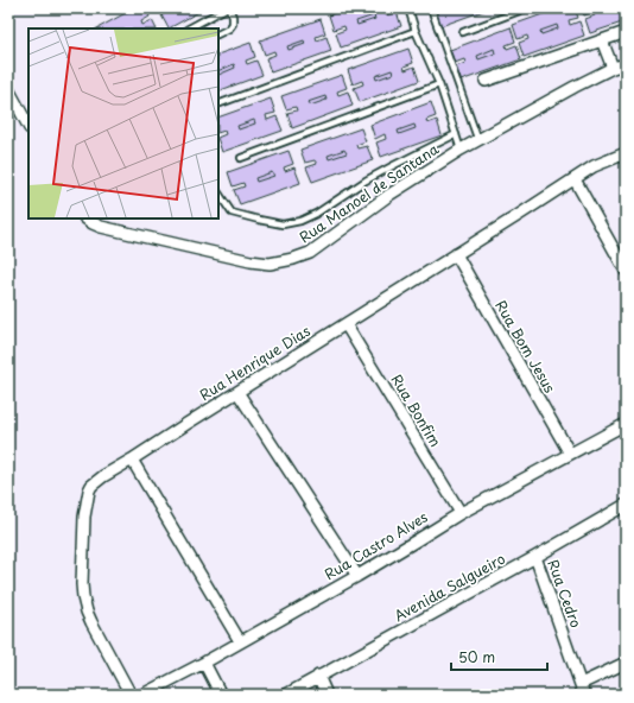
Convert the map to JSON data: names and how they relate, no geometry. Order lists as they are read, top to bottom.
{
  "streets": {
    "street": [
      "Rua Manoel de Santana",
      "Rua Bom Jesus",
      "Rua Henrique Dias",
      "Rua Bonfim",
      "Rua Castro Alves",
      "Avenida Salgueiro",
      "Rua Cedro"
    ]
  },
  "crossings": [
    ["Rua Bom Jesus", "Rua Henrique Dias"],
    ["Rua Bom Jesus", "Rua Castro Alves"],
    ["Rua Henrique Dias", "Rua Bonfim"],
    ["Rua Bonfim", "Rua Castro Alves"],
    ["Avenida Salgueiro", "Rua Cedro"]
  ],
  "scale_bar": "50 m"
}
